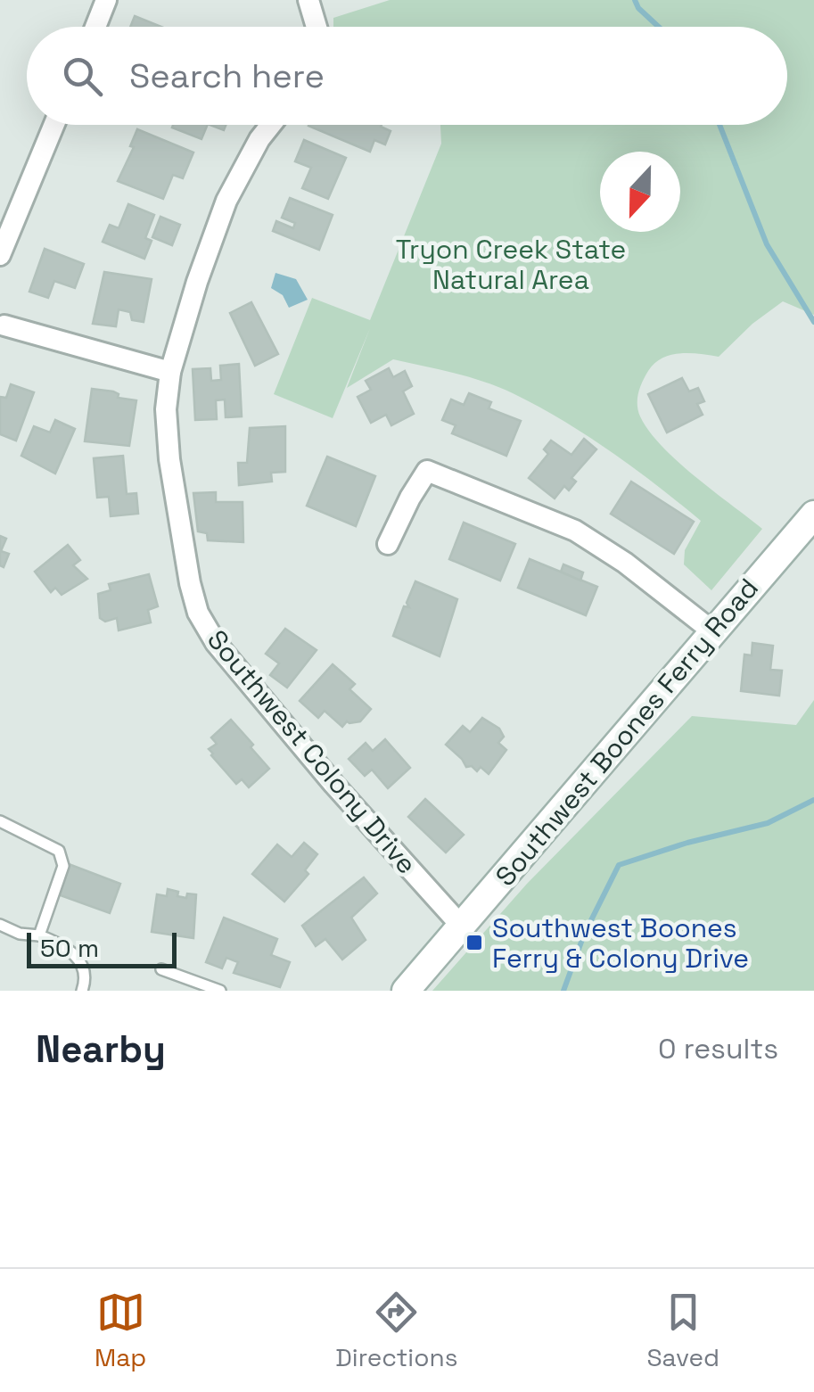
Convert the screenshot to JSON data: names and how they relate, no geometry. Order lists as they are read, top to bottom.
{
  "streets": {
    "main road": ["Southwest Boones Ferry Road"],
    "street": ["Southwest Colony Drive"]
  },
  "crossings": [
    ["Southwest Boones Ferry Road", "Southwest Colony Drive"]
  ],
  "parks": ["Tryon Creek State Natural Area"],
  "places": {
    "transit": ["Southwest Boones Ferry & Colony Drive"]
  },
  "scale_bar": "50 m",
  "north": "bottom",
  "page": {
    "search": "Search here",
    "scale": "50 m",
    "heading": ["Nearby", "0 results"],
    "nav": ["Map", "Directions", "Saved"]
  }
}
